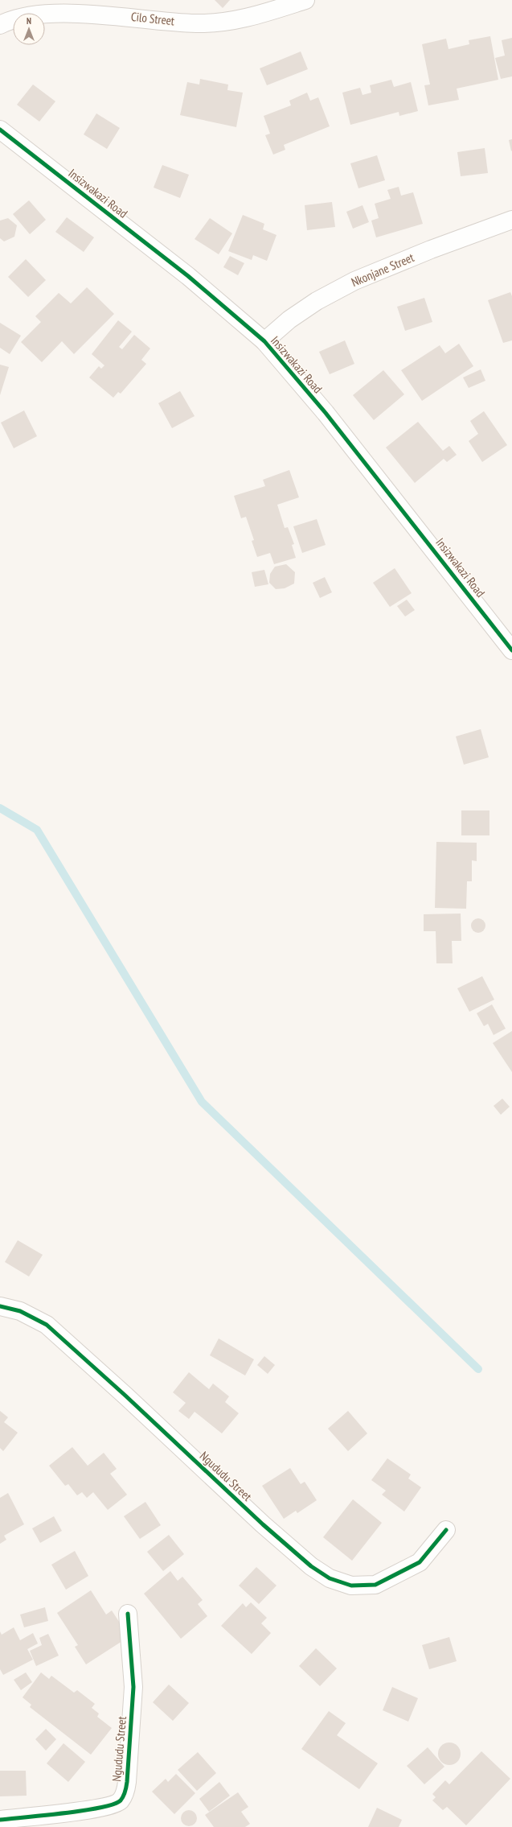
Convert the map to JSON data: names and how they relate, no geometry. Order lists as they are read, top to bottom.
{
  "streets": {
    "street": [
      "Cilo Street",
      "Insizwakazi Road",
      "Nkonjane Street",
      "Ngududu Street"
    ]
  },
  "crossings": [
    ["Insizwakazi Road", "Nkonjane Street"]
  ],
  "north": "top"
}
